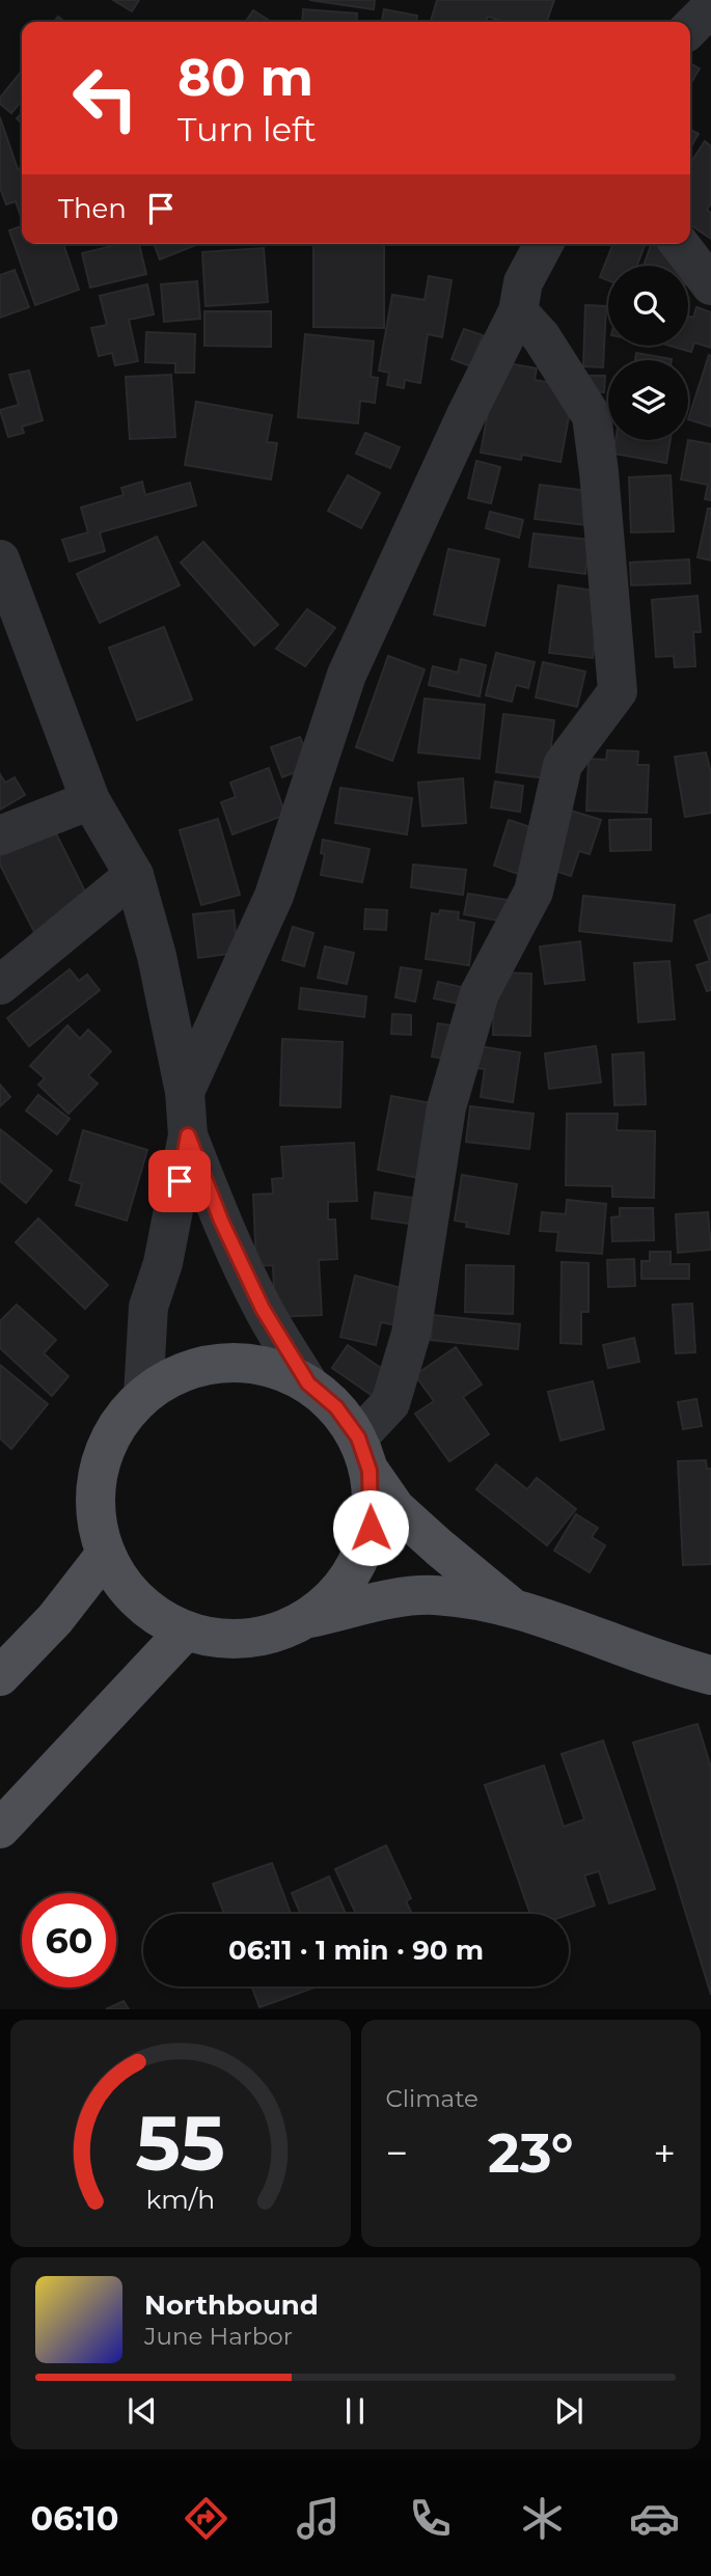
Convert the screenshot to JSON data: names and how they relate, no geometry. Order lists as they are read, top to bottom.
{
  "page": {
    "turn": ["80 m", "Turn left"],
    "then": "Then",
    "limit": "60",
    "trip": "06:11 · 1 min · 90 m",
    "tile": "Climate",
    "heat": ["−", "23°", "+"],
    "song": ["Northbound", "June Harbor"],
    "tabs": "06:10",
    "gauge": ["55", "km/h"]
  }
}
